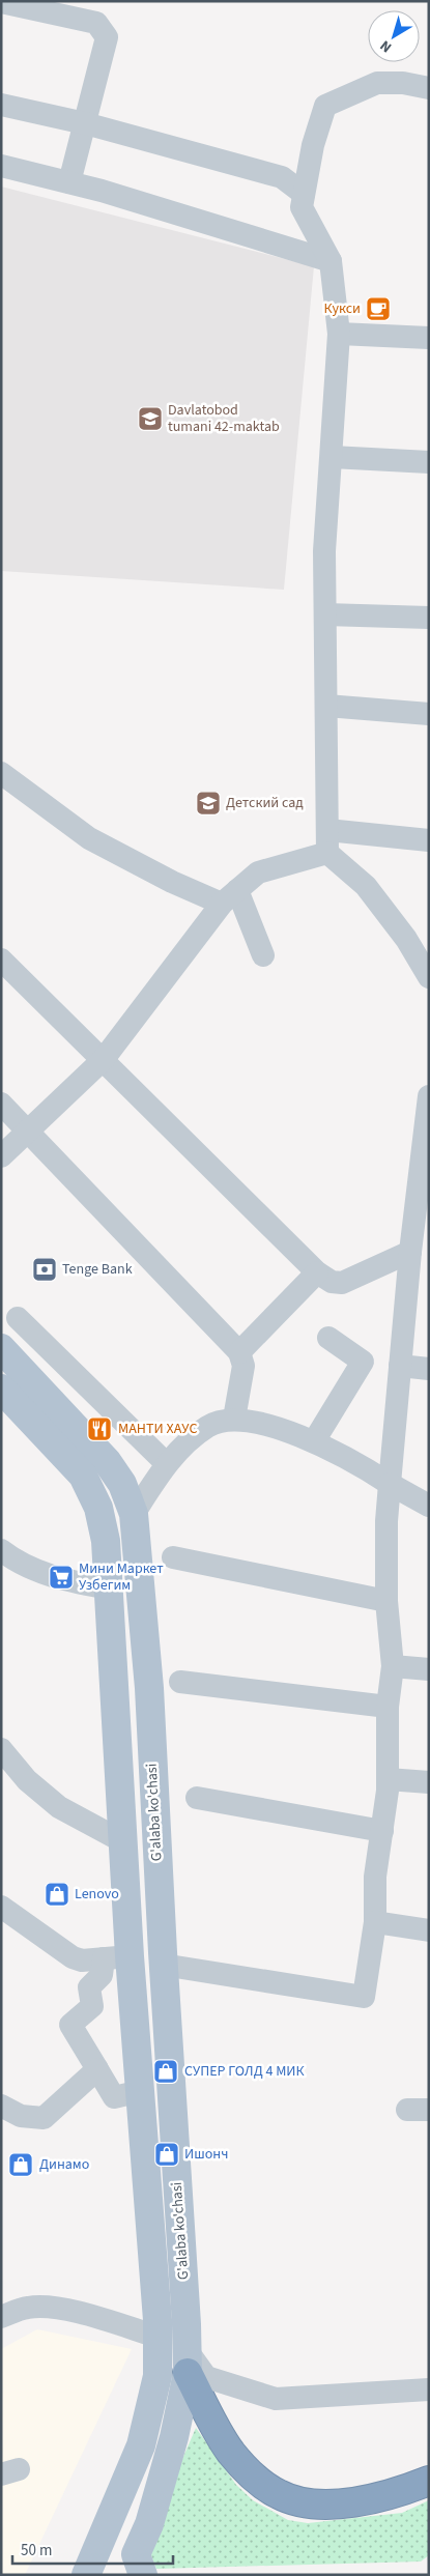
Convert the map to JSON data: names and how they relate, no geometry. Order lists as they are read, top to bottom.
{
  "streets": {
    "main road": ["G'alaba ko'chasi"]
  },
  "places": {
    "cafe": ["Кукси"],
    "school or university": ["Davlatobod tumani 42-maktab", "Детский сад"],
    "bank": ["Tenge Bank"],
    "restaurant": ["МАНТИ ХАУС"],
    "supermarket": ["Мини Маркет Узбегим"],
    "shop": [
      "Lenovo",
      "СУПЕР ГОЛД 4 МИК",
      "Ишонч",
      "Динамо"
    ]
  },
  "scale_bar": "50 m",
  "north": "bottom left"
}
